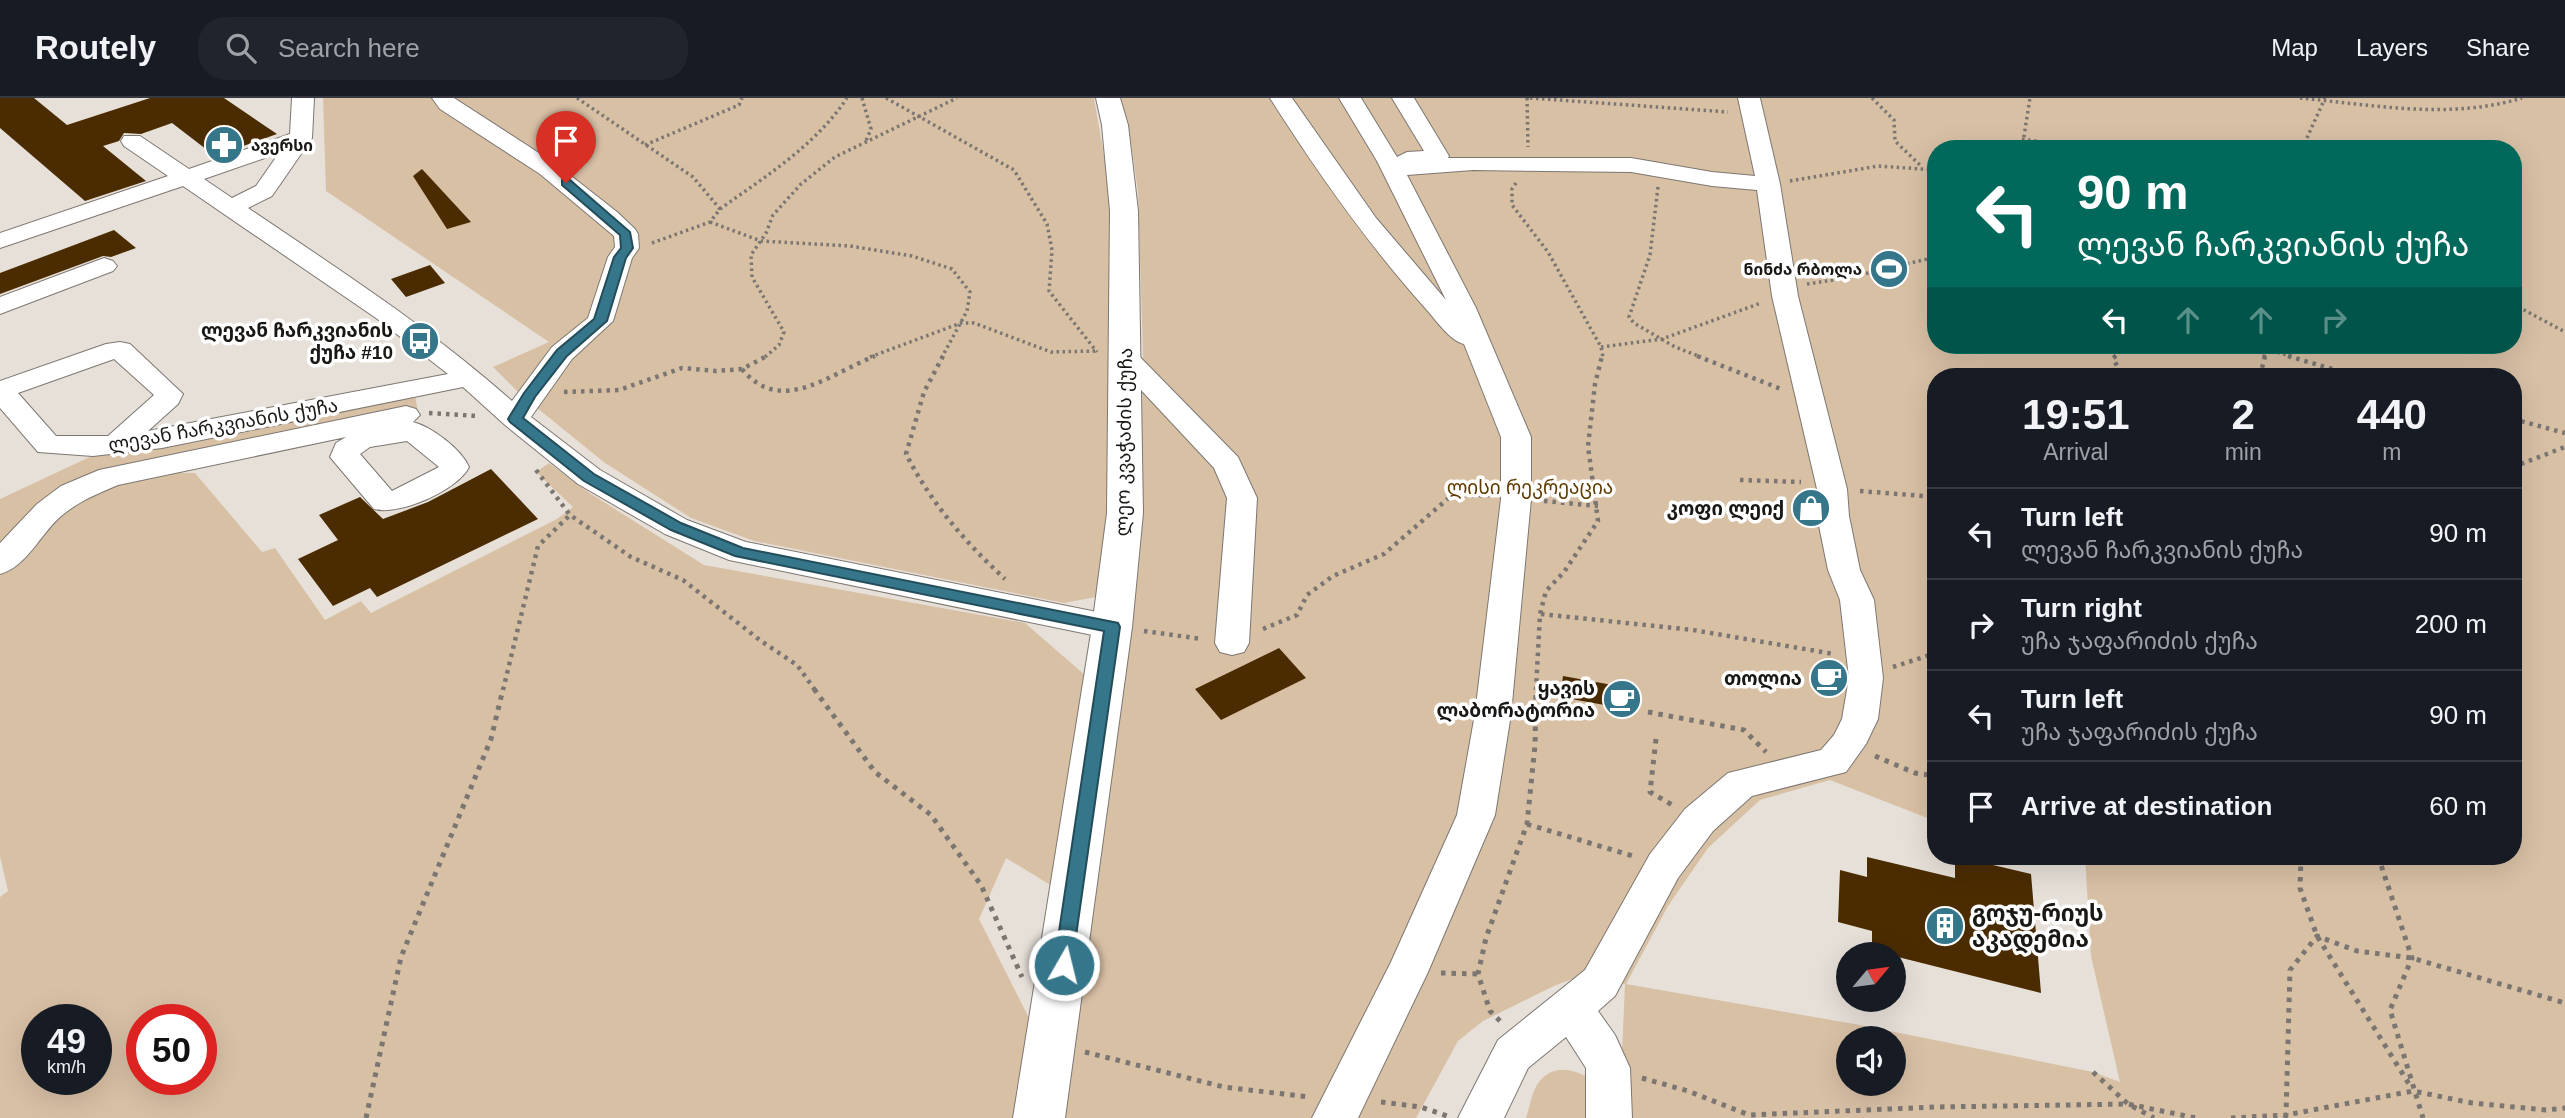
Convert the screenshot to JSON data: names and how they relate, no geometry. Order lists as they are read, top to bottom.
{
  "streets": {
    "main road": ["ლეო კვაჭაძის ქუჩა"],
    "street": ["ლევან ჩარკვიანის ქუჩა"]
  },
  "parks": ["ლისი რეკრეაცია"],
  "places": {
    "pharmacy": ["ავერსი"],
    "sports": ["ნინძა რბოლა"],
    "bus stop": ["ლევან ჩარკვიანის ქუჩა #10"],
    "shop": ["კოფი ლეიქ"],
    "cafe": ["თოლია", "ყავის ლაბორატორია"],
    "building": ["გოჯუ-რიუს აკადემია"]
  },
  "north": "top right",
  "page": {
    "header": "Routely",
    "search": "Search here",
    "nav": ["Map", "Layers", "Share"],
    "turn": ["90 m", "ლევან ჩარკვიანის ქუჩა"],
    "eta": [
      "19:51",
      "Arrival",
      "2",
      "min",
      "440",
      "m"
    ],
    "list": [
      {
        "name": "Turn left",
        "note": "ლევან ჩარკვიანის ქუჩა",
        "value": "90 m"
      },
      {
        "name": "Turn right",
        "note": "უჩა ჯაფარიძის ქუჩა",
        "value": "200 m"
      },
      {
        "name": "Turn left",
        "note": "უჩა ჯაფარიძის ქუჩა",
        "value": "90 m"
      },
      {
        "name": "Arrive at destination",
        "value": "60 m"
      }
    ],
    "speed": "49 km/h",
    "limit": "50"
  }
}
